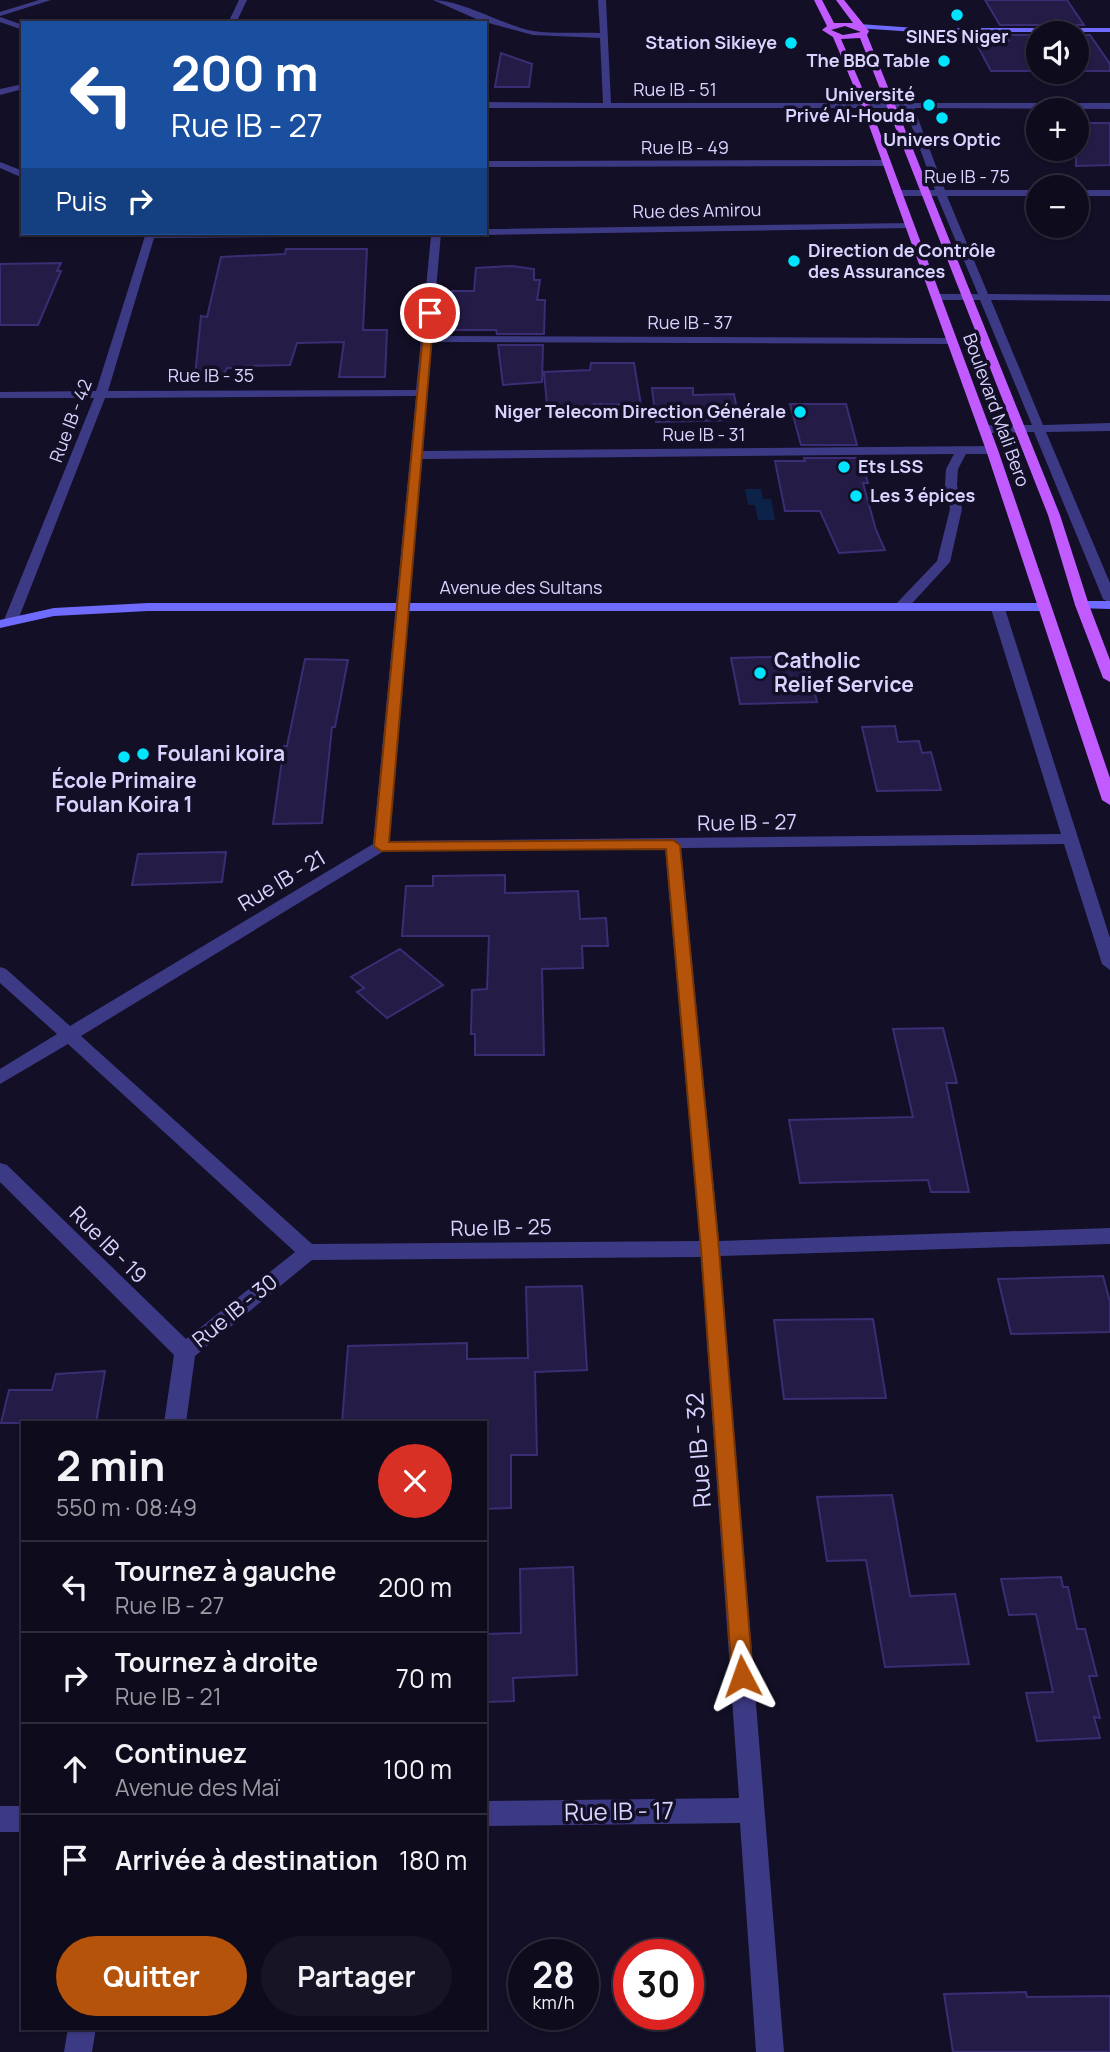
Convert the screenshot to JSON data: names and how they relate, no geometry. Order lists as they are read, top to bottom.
{
  "streets": {
    "main road": ["Boulevard Mali Bero"],
    "street": [
      "Rue IB - 51",
      "Rue IB - 49",
      "Rue IB - 75",
      "Rue des Amirou",
      "Rue IB - 37",
      "Rue IB - 35",
      "Rue IB - 42",
      "Rue IB - 31",
      "Avenue des Sultans",
      "Rue IB - 27",
      "Rue IB - 21",
      "Rue IB - 25",
      "Rue IB - 19",
      "Rue IB - 30",
      "Rue IB - 32",
      "Rue IB - 17"
    ]
  },
  "crossings": [
    ["Rue IB - 51", "Boulevard Mali Bero"],
    ["Rue IB - 49", "Boulevard Mali Bero"],
    ["Rue IB - 75", "Boulevard Mali Bero"],
    ["Rue des Amirou", "Boulevard Mali Bero"],
    ["Rue IB - 37", "Boulevard Mali Bero"],
    ["Rue IB - 35", "Rue IB - 42"],
    ["Boulevard Mali Bero", "Rue IB - 31"],
    ["Boulevard Mali Bero", "Avenue des Sultans"],
    ["Rue IB - 42", "Avenue des Sultans"],
    ["Rue IB - 27", "Rue IB - 21"],
    ["Rue IB - 27", "Rue IB - 32"],
    ["Rue IB - 25", "Rue IB - 30"],
    ["Rue IB - 25", "Rue IB - 32"],
    ["Rue IB - 19", "Rue IB - 30"],
    ["Rue IB - 32", "Rue IB - 17"]
  ],
  "places": [
    "SINES Niger",
    "Station Sikieye",
    "The BBQ Table",
    "Université Privé Al-Houda",
    "Univers Optic",
    "Direction de Contrôle des Assurances",
    "Niger Telecom Direction Générale",
    "Ets LSS",
    "Les 3 épices",
    "Catholic Relief Service",
    "Foulani koira",
    "École Primaire Foulan Koira 1"
  ],
  "page": {
    "map_buttons": ["+", "−"],
    "turn": ["200 m", "Rue IB - 27"],
    "then": "Puis",
    "heading": ["2 min", "550 m · 08:49"],
    "list": [
      {
        "name": "Tournez à gauche",
        "note": "Rue IB - 27",
        "value": "200 m"
      },
      {
        "name": "Tournez à droite",
        "note": "Rue IB - 21",
        "value": "70 m"
      },
      {
        "name": "Continuez",
        "note": "Avenue des Maï",
        "value": "100 m"
      },
      {
        "name": "Arrivée à destination",
        "value": "180 m"
      }
    ],
    "buttons": ["Quitter", "Partager"],
    "speed": "28 km/h",
    "limit": "30"
  }
}
